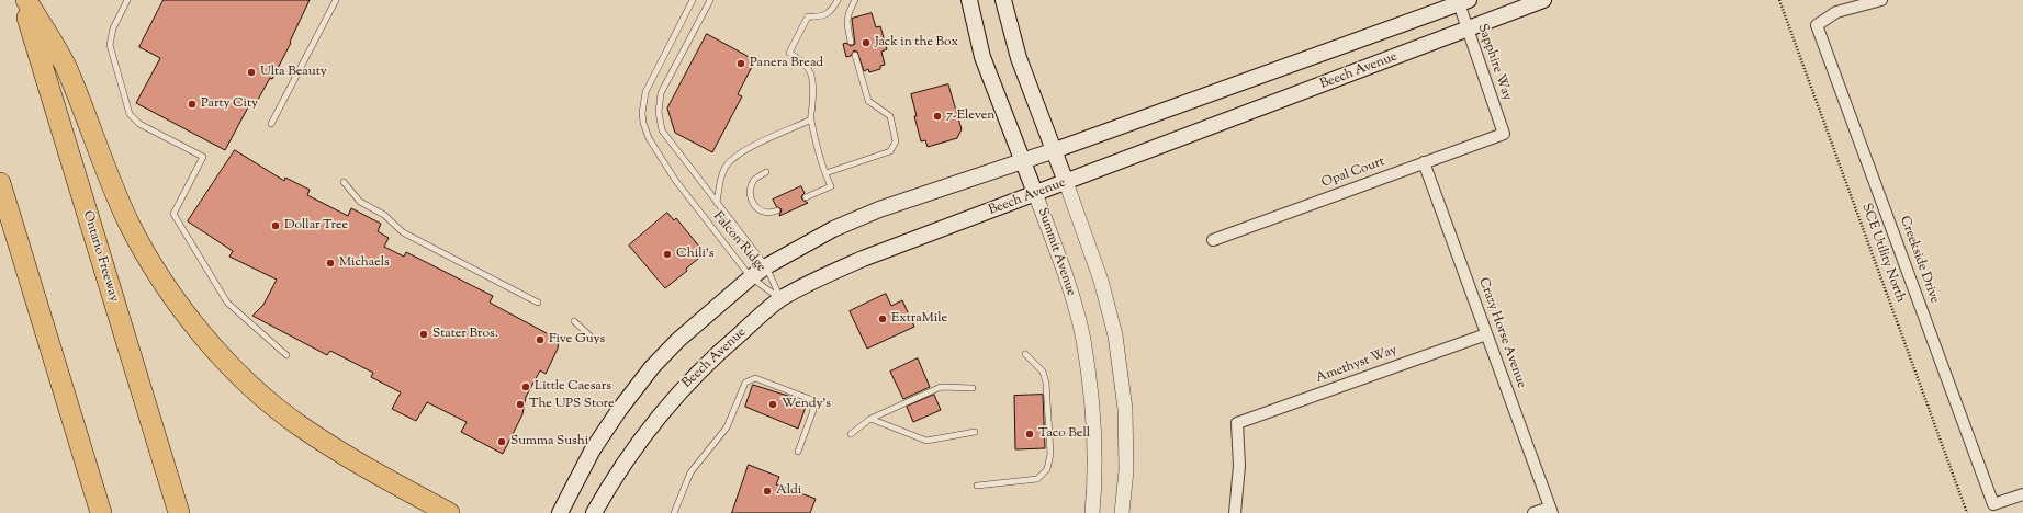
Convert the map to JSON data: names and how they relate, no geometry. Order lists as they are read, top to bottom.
{
  "streets": {
    "highway": ["Ontario Freeway"],
    "main road": ["Beech Avenue", "Summit Avenue"],
    "street": [
      "Sapphire Way",
      "Opal Court",
      "Creekside Drive",
      "Crazy Horse Avenue",
      "Amethyst Way"
    ],
    "lane": ["Falcon Ridge"],
    "path": ["SCE Utility North"]
  },
  "crossings": [
    ["Sapphire Way", "Beech Avenue"],
    ["Sapphire Way", "Opal Court"],
    ["Beech Avenue", "Falcon Ridge"],
    ["Beech Avenue", "Summit Avenue"],
    ["Opal Court", "Crazy Horse Avenue"],
    ["Crazy Horse Avenue", "Amethyst Way"]
  ],
  "places": [
    "Jack in the Box",
    "Panera Bread",
    "Ulta Beauty",
    "Party City",
    "7-Eleven",
    "Dollar Tree",
    "Chili's",
    "Michaels",
    "ExtraMile",
    "Stater Bros.",
    "Five Guys",
    "Little Caesars",
    "The UPS Store",
    "Wendy's",
    "Taco Bell",
    "Summa Sushi",
    "Aldi"
  ]
}
